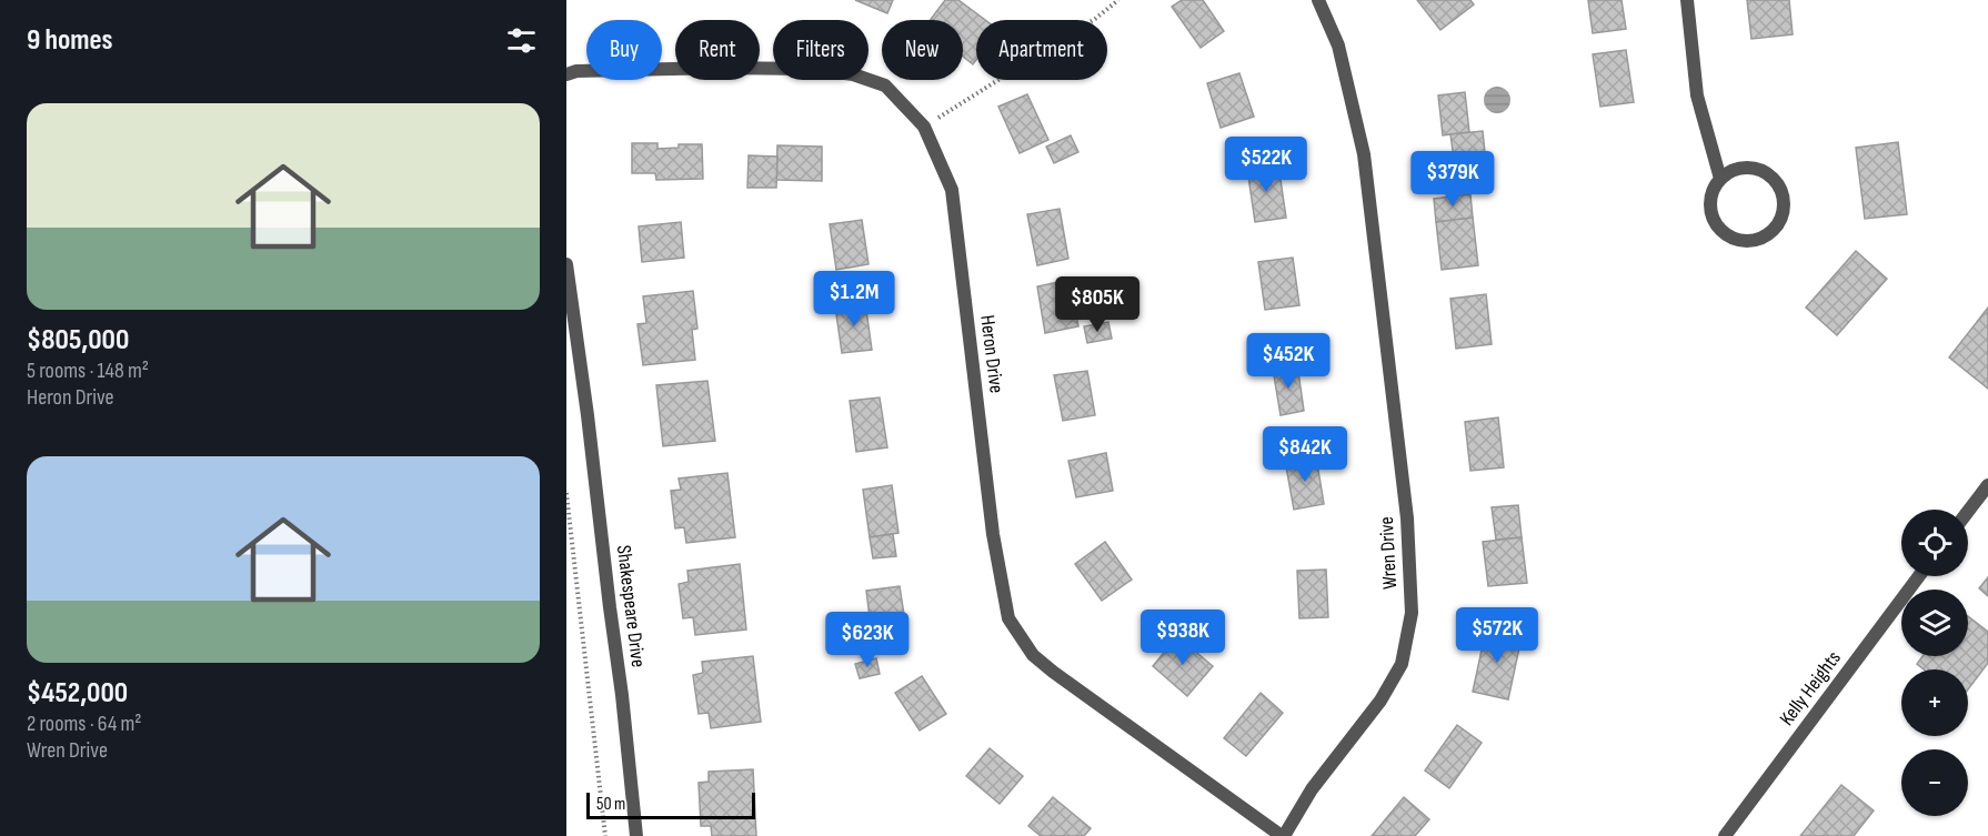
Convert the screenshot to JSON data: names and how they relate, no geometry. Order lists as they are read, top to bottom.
{
  "streets": {
    "street": [
      "Heron Drive",
      "Wren Drive",
      "Shakespeare Drive",
      "Kelly Heights"
    ]
  },
  "crossings": [
    ["Heron Drive", "Wren Drive"]
  ],
  "scale_bar": "50 m",
  "page": {
    "heading": "9 homes",
    "chip": [
      "Buy",
      "Rent",
      "Filters",
      "New",
      "Apartment"
    ],
    "list": [
      {
        "name": "$805,000",
        "note": "5 rooms · 148 m² · Heron Drive"
      },
      {
        "name": "$452,000",
        "note": "2 rooms · 64 m² · Wren Drive"
      }
    ],
    "price": [
      "$522K",
      "$379K",
      "$1.2M",
      "$805K",
      "$452K",
      "$842K",
      "$572K",
      "$938K",
      "$623K"
    ],
    "map_buttons": ["+", "−"],
    "scale": "50 m"
  }
}
